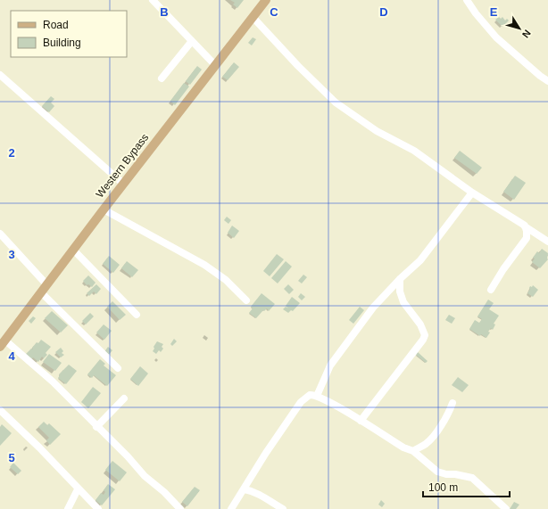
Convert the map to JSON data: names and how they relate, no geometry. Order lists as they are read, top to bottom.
{
  "streets": {
    "main road": ["Western Bypass"]
  },
  "legend": ["Road", "Building"],
  "scale_bar": "100 m",
  "north": "bottom right",
  "grid": {
    "columns": [
      "B",
      "C",
      "D",
      "E"
    ],
    "rows": [
      "2",
      "3",
      "4",
      "5"
    ]
  }
}
